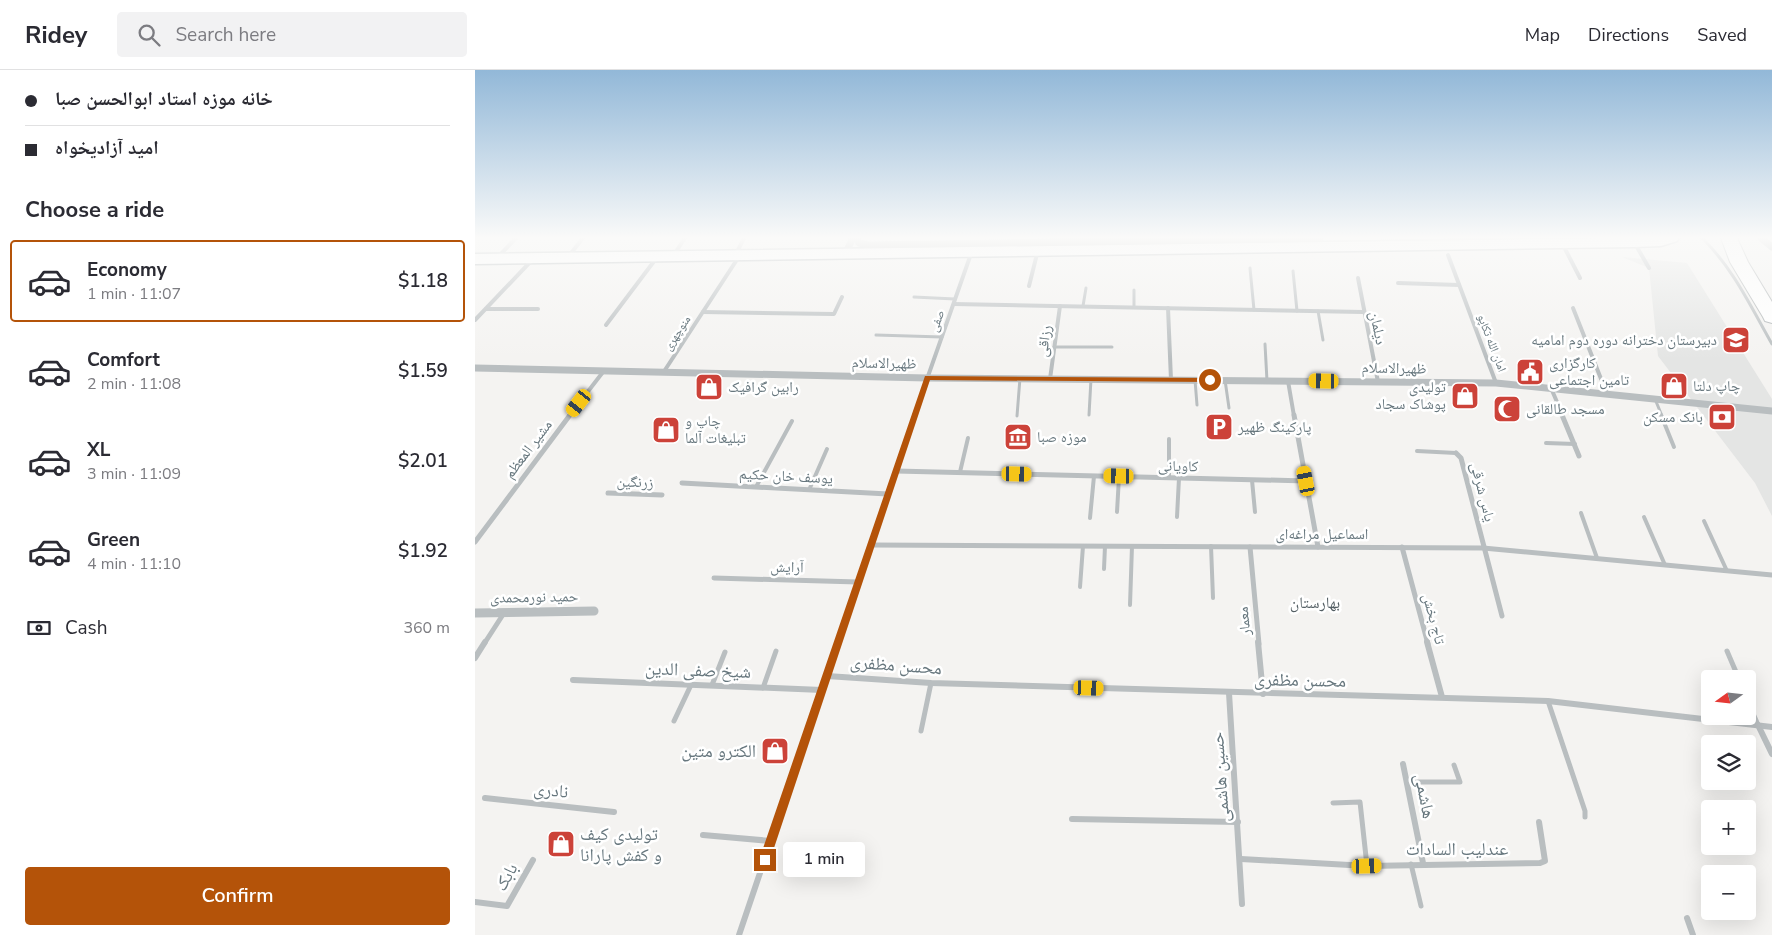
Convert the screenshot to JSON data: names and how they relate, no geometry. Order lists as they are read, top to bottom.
{
  "streets": {
    "street": [
      "صفی",
      "دیلمان",
      "منوچهری",
      "رزاقی",
      "امان الله تکاپو",
      "ظهیرالاسلام",
      "مشیر المعظم",
      "کاویانی",
      "یوسف خان حکیم",
      "زرنگین",
      "یاس شرقی",
      "اسماعیل مراغه‌ای",
      "آرایش",
      "حمید نورمحمدی",
      "تاج بخش",
      "معمار",
      "محسن مظفری",
      "شیخ صفی الدین",
      "حسین هاشمی",
      "نادری",
      "هاشمی",
      "عندلیب السادات",
      "بابک"
    ]
  },
  "crossings": [
    ["صفی", "ظهیرالاسلام"],
    ["صفی", "کاویانی"],
    ["صفی", "یوسف خان حکیم"],
    ["صفی", "اسماعیل مراغه‌ای"],
    ["صفی", "آرایش"],
    ["صفی", "محسن مظفری"],
    ["صفی", "شیخ صفی الدین"],
    ["دیلمان", "ظهیرالاسلام"],
    ["منوچهری", "ظهیرالاسلام"],
    ["رزاقی", "ظهیرالاسلام"],
    ["امان الله تکاپو", "ظهیرالاسلام"],
    ["ظهیرالاسلام", "مشیر المعظم"],
    ["یاس شرقی", "اسماعیل مراغه‌ای"],
    ["اسماعیل مراغه‌ای", "تاج بخش"],
    ["اسماعیل مراغه‌ای", "معمار"],
    ["تاج بخش", "محسن مظفری"],
    ["معمار", "محسن مظفری"],
    ["محسن مظفری", "حسین هاشمی"],
    ["حسین هاشمی", "عندلیب السادات"],
    ["هاشمی", "عندلیب السادات"]
  ],
  "districts": ["بهارستان"],
  "places": {
    "school or university": ["دبیرستان دخترانه دوره دوم امامیه"],
    "public building": ["کارگزاری تامین اجتماعی"],
    "shop": [
      "چاپ دلتا",
      "رابین گرافیک",
      "تولیدی پوشاک سجاد",
      "چاپ و تبلیغات آلما",
      "الکترو متین",
      "تولیدی کیف و کفش پارانا"
    ],
    "mosque": ["مسجد طالقانی"],
    "bank": ["بانک مسکن"],
    "parking": ["پارکینگ ظهیر"],
    "museum": ["موزه صبا"]
  },
  "north": "left",
  "page": {
    "header": "Ridey",
    "search": "Search here",
    "nav": ["Map", "Directions", "Saved"],
    "banner": ["خانه موزه استاد ابوالحسن صبا", "امید آزادیخواه"],
    "heading": "Choose a ride",
    "list": [
      {
        "name": "Economy",
        "note": "1 min · 11:07",
        "value": "$1.18"
      },
      {
        "name": "Comfort",
        "note": "2 min · 11:08",
        "value": "$1.59"
      },
      {
        "name": "XL",
        "note": "3 min · 11:09",
        "value": "$2.01"
      },
      {
        "name": "Green",
        "note": "4 min · 11:10",
        "value": "$1.92"
      }
    ],
    "pay": ["Cash", "360 m"],
    "map_buttons": ["+", "−"],
    "bubble": "1 min",
    "buttons": "Confirm"
  }
}
